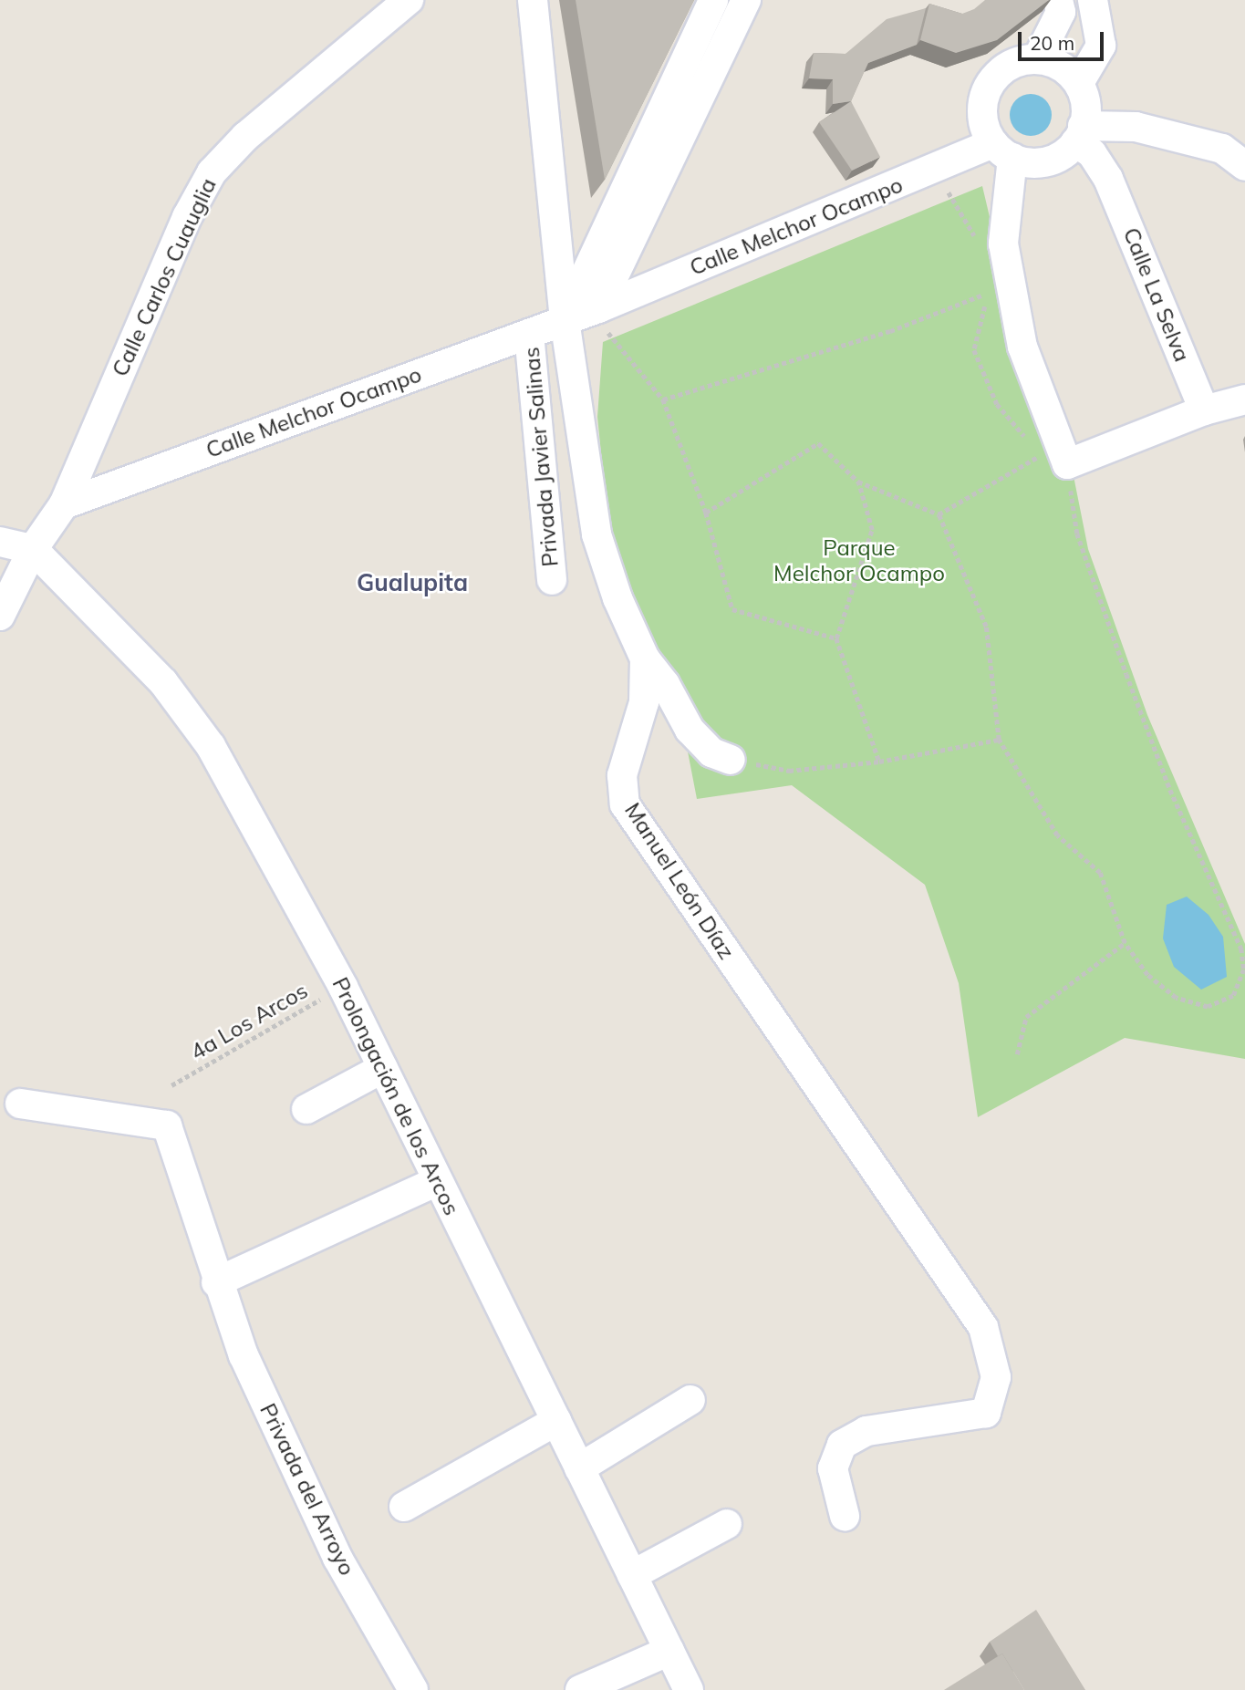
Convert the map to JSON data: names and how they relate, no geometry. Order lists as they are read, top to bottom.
{
  "streets": {
    "street": [
      "Calle Melchor Ocampo",
      "Calle Carlos Cuauglia",
      "Calle La Selva",
      "Privada Javier Salinas",
      "Manuel León Díaz",
      "Prolongación de los Arcos",
      "Privada del Arroyo"
    ],
    "path": ["4a Los Arcos"]
  },
  "crossings": [
    ["Calle Melchor Ocampo", "Calle Carlos Cuauglia"],
    ["Calle Melchor Ocampo", "Calle La Selva"],
    ["Calle Melchor Ocampo", "Privada Javier Salinas"],
    ["Calle Melchor Ocampo", "Manuel León Díaz"],
    ["Calle Carlos Cuauglia", "Prolongación de los Arcos"],
    ["4a Los Arcos", "Prolongación de los Arcos"]
  ],
  "districts": ["Gualupita"],
  "parks": ["Parque Melchor Ocampo"],
  "scale_bar": "20 m"
}
